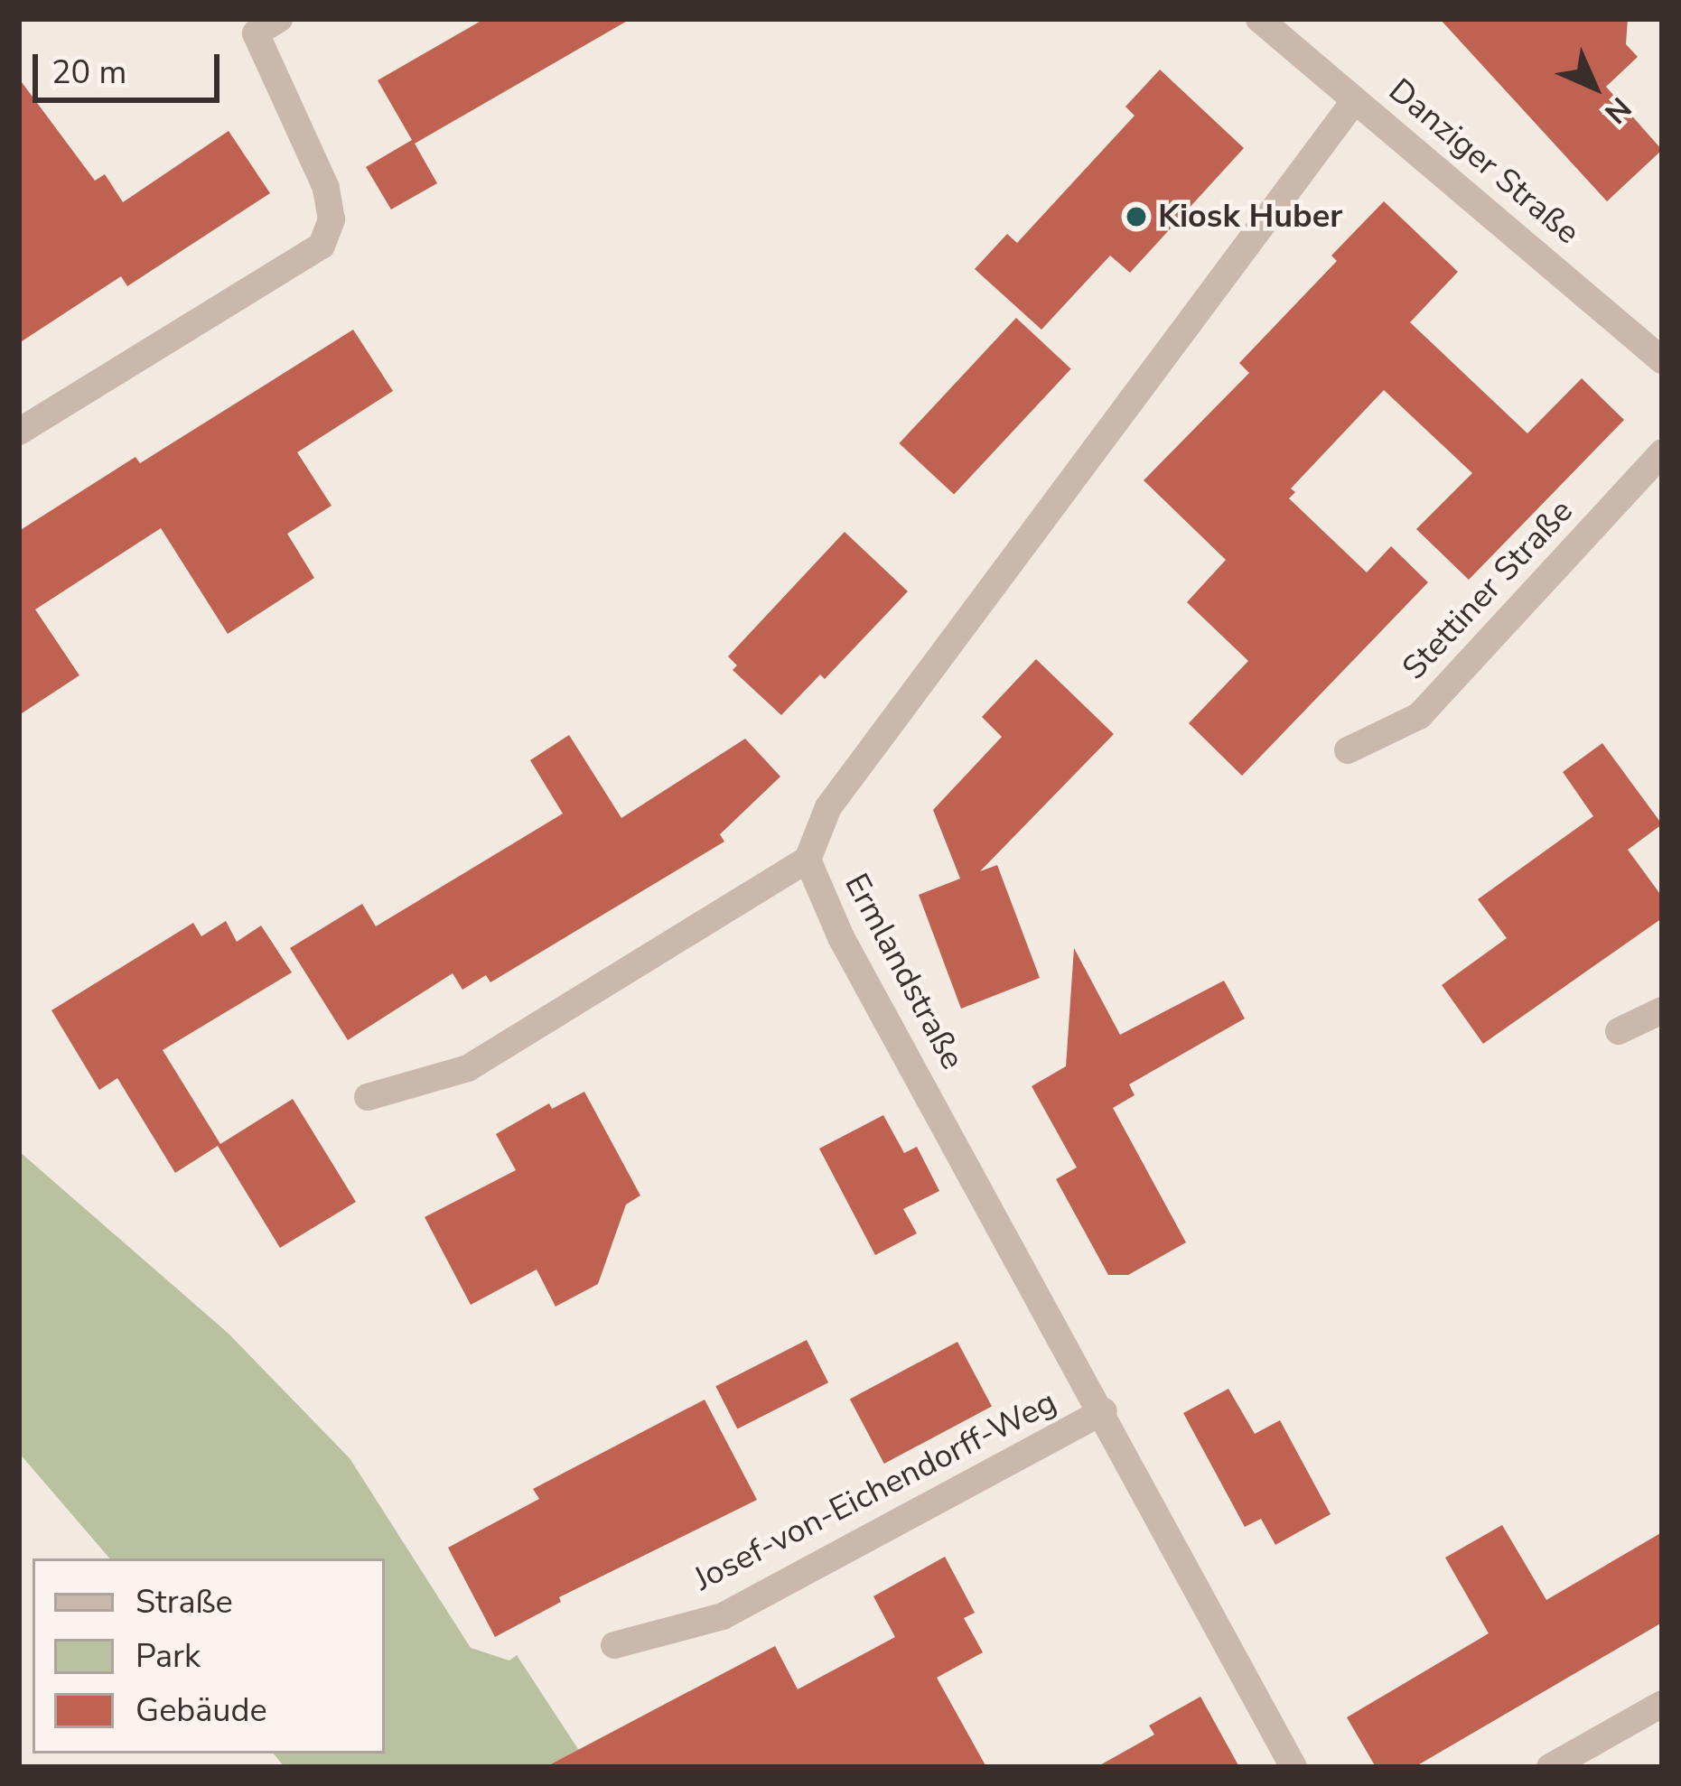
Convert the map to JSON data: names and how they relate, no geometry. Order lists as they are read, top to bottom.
{
  "streets": {
    "street": [
      "Danziger Straße",
      "Stettiner Straße",
      "Ermlandstraße",
      "Josef-von-Eichendorff-Weg"
    ]
  },
  "crossings": [
    ["Danziger Straße", "Ermlandstraße"],
    ["Ermlandstraße", "Josef-von-Eichendorff-Weg"]
  ],
  "places": ["Kiosk Huber"],
  "legend": ["Straße", "Park", "Gebäude"],
  "scale_bar": "20 m",
  "north": "bottom right"
}
